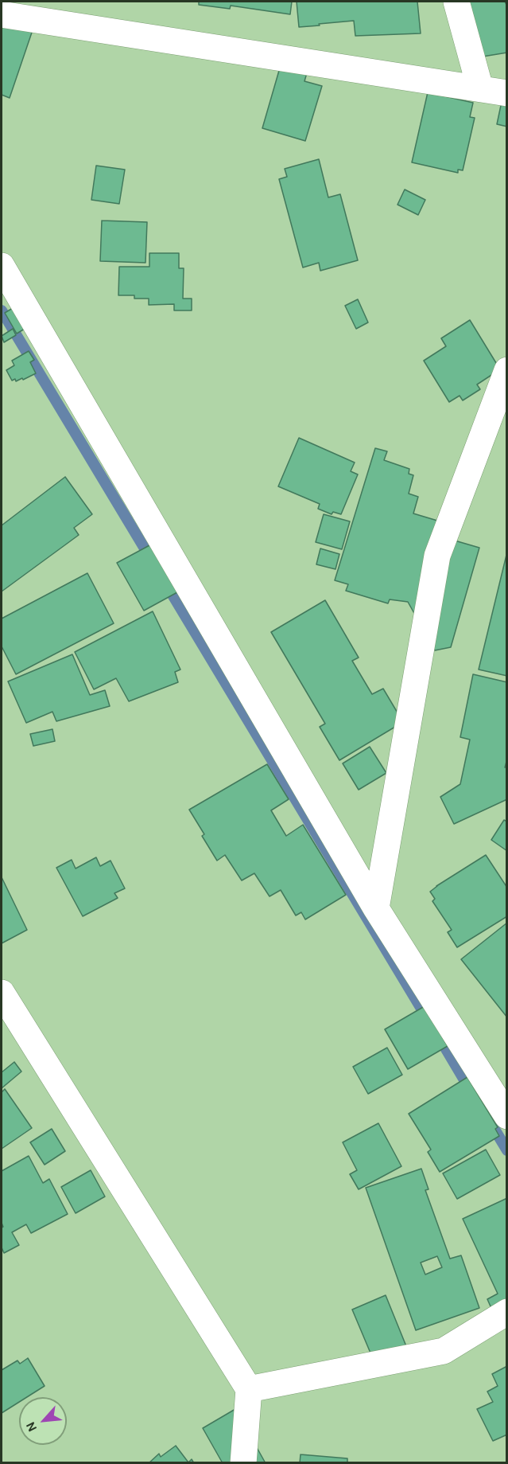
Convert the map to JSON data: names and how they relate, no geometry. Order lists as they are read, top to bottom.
{
  "north": "bottom left"
}
